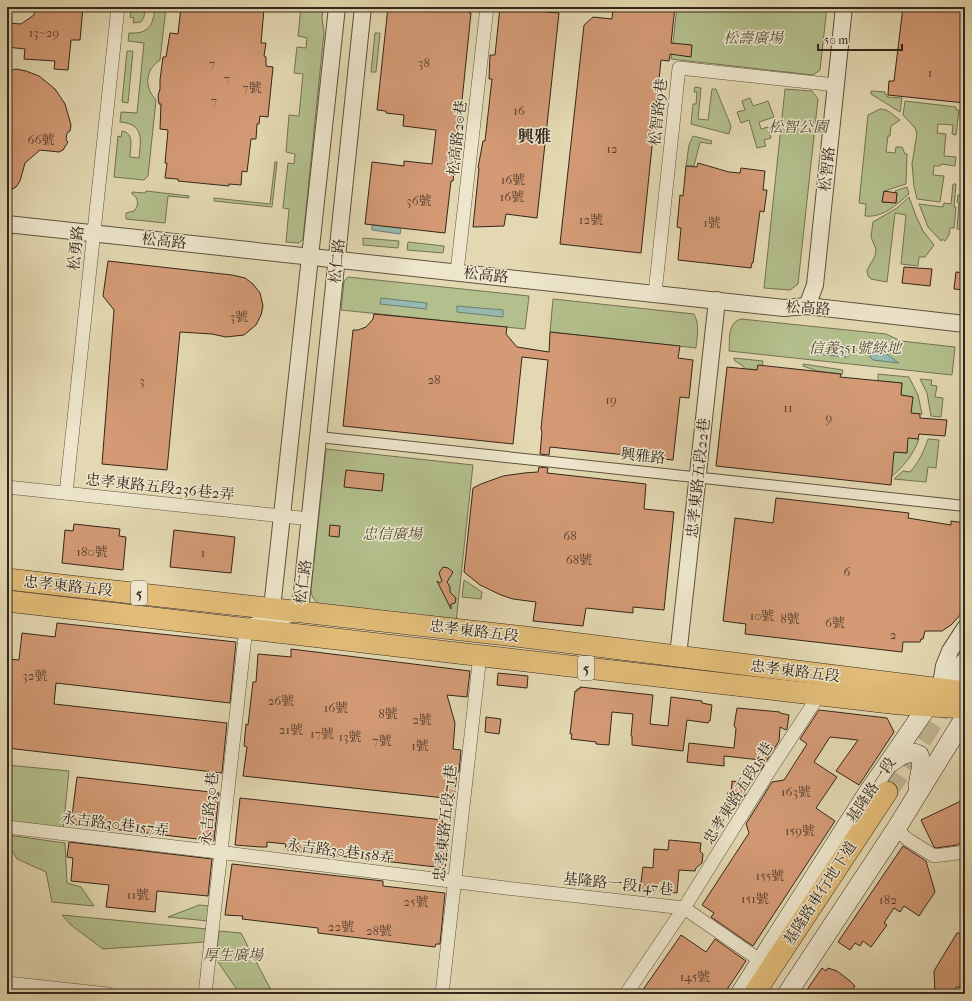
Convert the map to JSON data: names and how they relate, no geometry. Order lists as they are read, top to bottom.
{
  "streets": {
    "main road": [
      "忠孝東路五段",
      "5",
      "基隆路一段",
      "基隆路車行地下道"
    ],
    "street": [
      "松智路9巷",
      "松高路20巷",
      "松智路",
      "松高路",
      "松勇路",
      "松仁路",
      "興雅路",
      "忠孝東路五段22巷",
      "忠孝東路五段236巷2弄",
      "忠孝東路五段15巷",
      "永吉路30巷",
      "忠孝東路五段71巷",
      "永吉路30巷157弄",
      "永吉路30巷158弄",
      "基隆路一段147巷"
    ]
  },
  "crossings": [
    ["松智路9巷", "松智路"],
    ["松智路9巷", "松高路"],
    ["松高路20巷", "松高路"],
    ["松智路", "松高路"],
    ["松高路", "松勇路"],
    ["松高路", "松仁路"],
    ["松高路", "忠孝東路五段22巷"],
    ["松勇路", "忠孝東路五段236巷2弄"],
    ["松仁路", "興雅路"],
    ["松仁路", "忠孝東路五段236巷2弄"],
    ["松仁路", "忠孝東路五段"],
    ["松仁路", "永吉路30巷"],
    ["興雅路", "忠孝東路五段22巷"],
    ["忠孝東路五段22巷", "忠孝東路五段"],
    ["忠孝東路五段", "5"],
    ["忠孝東路五段", "基隆路一段"],
    ["忠孝東路五段", "忠孝東路五段15巷"],
    ["忠孝東路五段", "永吉路30巷"],
    ["忠孝東路五段", "忠孝東路五段71巷"],
    ["5", "基隆路一段"],
    ["基隆路一段", "基隆路一段147巷"],
    ["忠孝東路五段15巷", "基隆路一段147巷"],
    ["永吉路30巷", "永吉路30巷157弄"],
    ["永吉路30巷", "永吉路30巷158弄"],
    ["忠孝東路五段71巷", "永吉路30巷158弄"],
    ["忠孝東路五段71巷", "基隆路一段147巷"],
    ["永吉路30巷157弄", "永吉路30巷158弄"],
    ["永吉路30巷158弄", "基隆路一段147巷"]
  ],
  "districts": ["興雅"],
  "parks": [
    "松壽廣場",
    "松智公園",
    "信義351號綠地",
    "忠信廣場",
    "厚生廣場"
  ],
  "house_numbers": [
    "13~29",
    "38",
    "7",
    "1",
    "7",
    "7號",
    "7",
    "16",
    "66號",
    "12",
    "16號",
    "16號",
    "36號",
    "12號",
    "1號",
    "3號",
    "28",
    "3",
    "19",
    "11",
    "9",
    "68",
    "180號",
    "1",
    "68號",
    "6",
    "10號",
    "8號",
    "6號",
    "2",
    "32號",
    "26號",
    "16號",
    "8號",
    "2號",
    "21號",
    "17號",
    "13號",
    "7號",
    "1號",
    "163號",
    "159號",
    "155號",
    "11號",
    "151號",
    "182",
    "25號",
    "22號",
    "28號",
    "145號"
  ],
  "scale_bar": "50 m"
}
